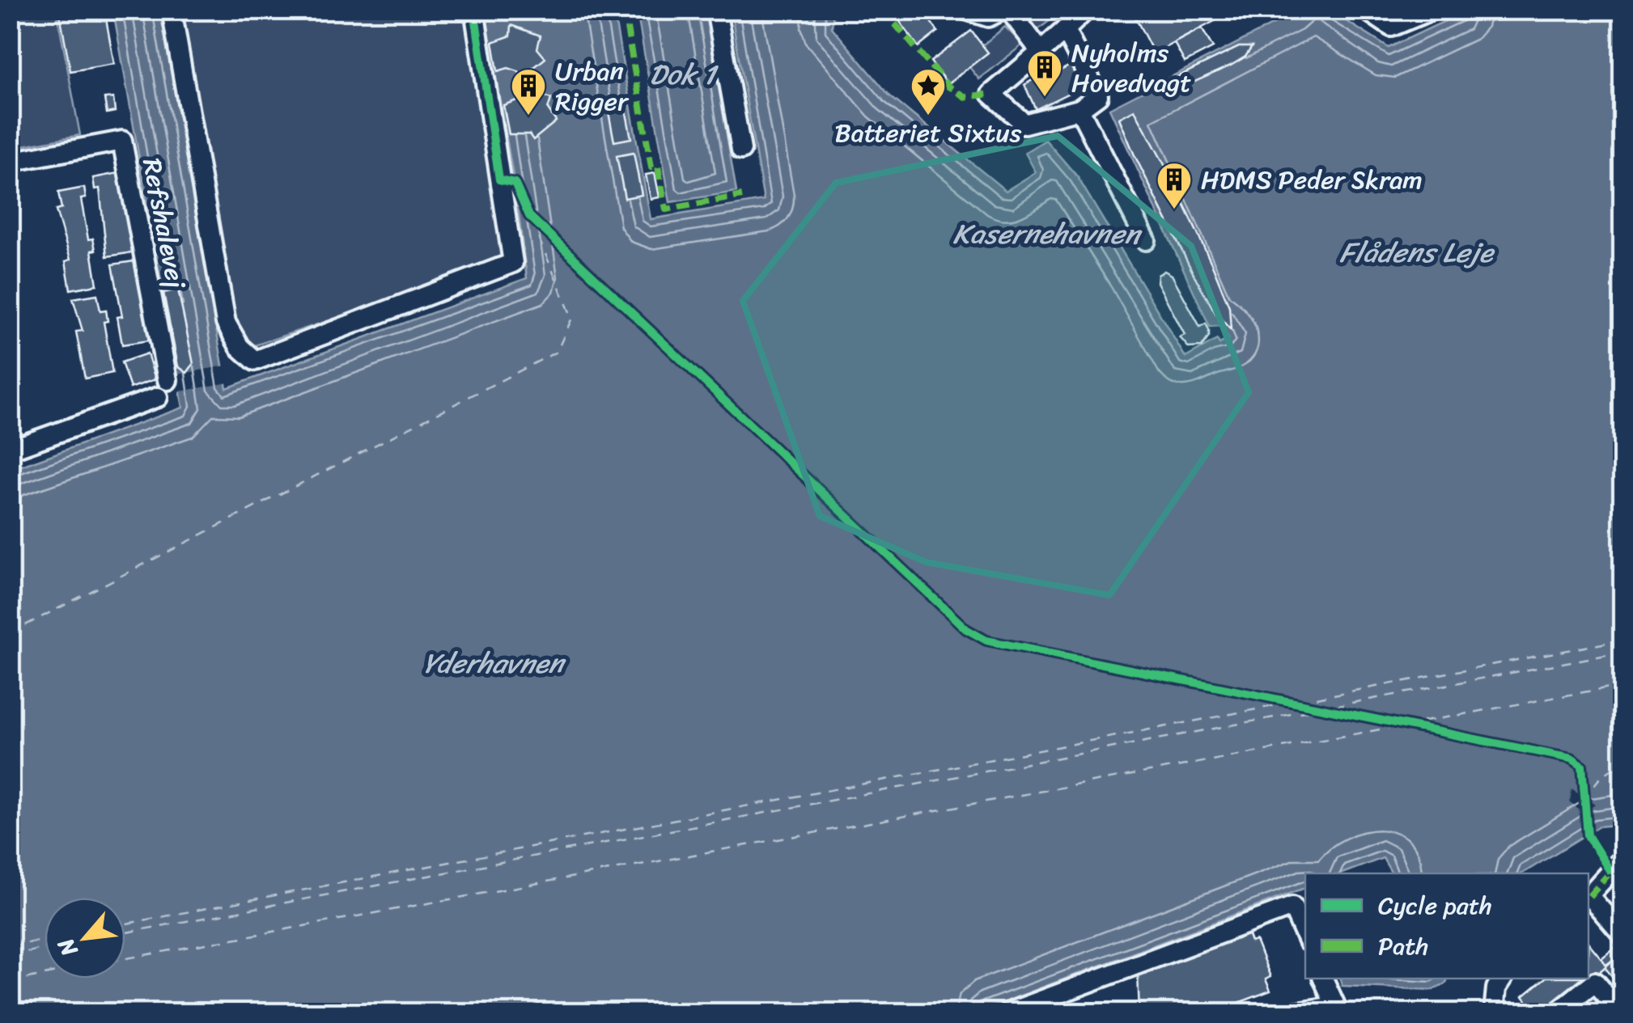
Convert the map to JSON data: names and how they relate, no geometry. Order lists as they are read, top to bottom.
{
  "streets": {
    "street": ["Refshalevej"]
  },
  "water": [
    "Dok 1",
    "Kasernehavnen",
    "Flådens Leje",
    "Yderhavnen"
  ],
  "places": {
    "building": ["Nyholms Hovedvagt", "Urban Rigger", "HDMS Peder Skram"],
    "place": ["Batteriet Sixtus"]
  },
  "legend": ["Cycle path", "Path"],
  "north": "bottom left"
}
